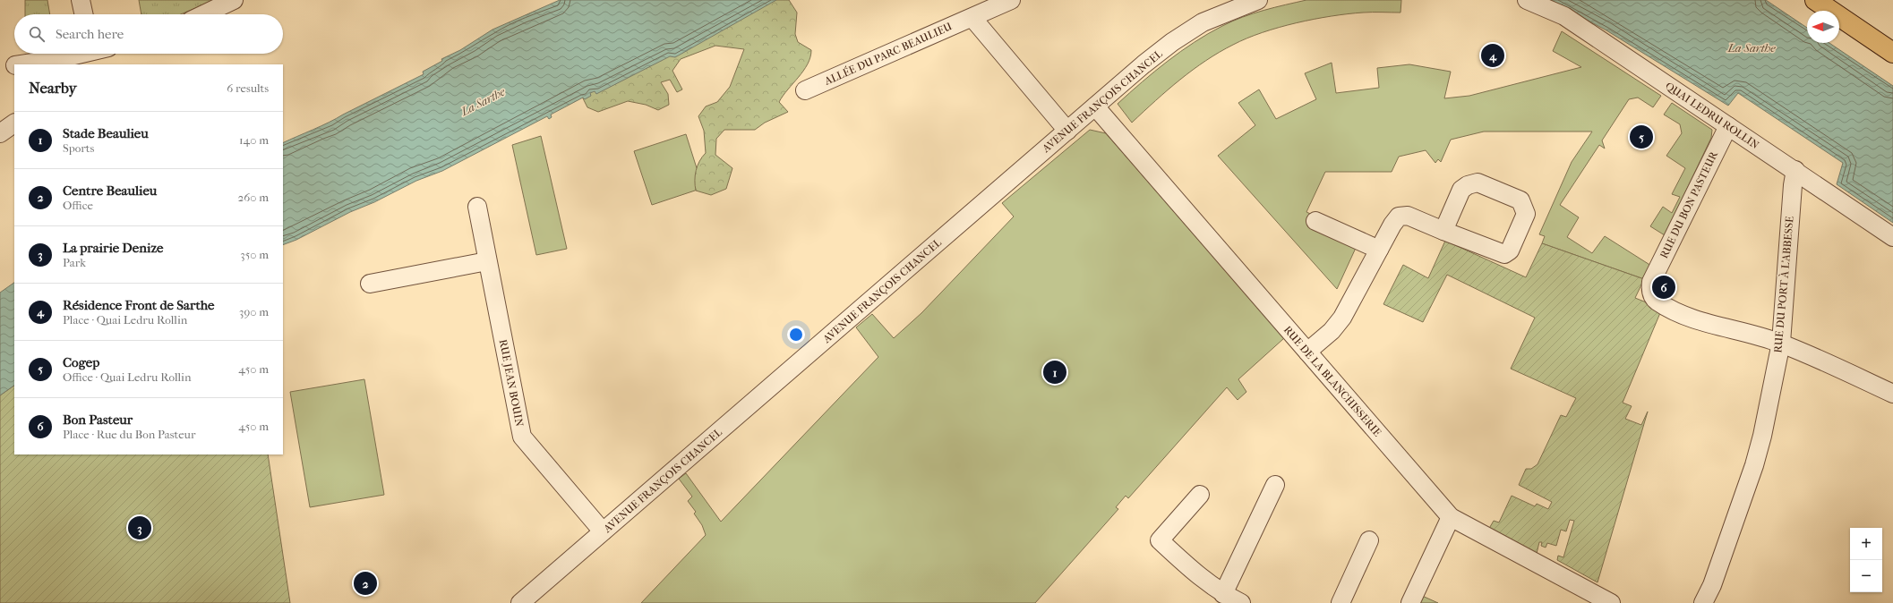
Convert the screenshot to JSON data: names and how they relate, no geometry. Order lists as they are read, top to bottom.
{
  "streets": {
    "street": [
      "ALLÉE DU PARC BEAULIEU",
      "AVENUE FRANÇOIS CHANCEL",
      "QUAI LEDRU ROLLIN",
      "RUE DU BON PASTEUR",
      "RUE DU PORT À L'ABBESSE",
      "RUE DE LA BLANCHISSERIE",
      "RUE JEAN BOUIN"
    ]
  },
  "crossings": [
    ["AVENUE FRANÇOIS CHANCEL", "RUE DE LA BLANCHISSERIE"],
    ["AVENUE FRANÇOIS CHANCEL", "RUE JEAN BOUIN"],
    ["QUAI LEDRU ROLLIN", "RUE DU BON PASTEUR"],
    ["QUAI LEDRU ROLLIN", "RUE DU PORT À L'ABBESSE"],
    ["RUE DU BON PASTEUR", "RUE DU PORT À L'ABBESSE"]
  ],
  "water": ["La Sarthe"],
  "north": "left",
  "page": {
    "search": "Search here",
    "pins": [
      "4",
      "5",
      "6",
      "1",
      "3",
      "2"
    ],
    "heading": ["Nearby", "6 results"],
    "list": [
      {
        "mark": "1",
        "name": "Stade Beaulieu",
        "note": "Sports",
        "value": "140 m"
      },
      {
        "mark": "2",
        "name": "Centre Beaulieu",
        "note": "Office",
        "value": "260 m"
      },
      {
        "mark": "3",
        "name": "La prairie Denize",
        "note": "Park",
        "value": "350 m"
      },
      {
        "mark": "4",
        "name": "Résidence Front de Sarthe",
        "note": "Place · Quai Ledru Rollin",
        "value": "390 m"
      },
      {
        "mark": "5",
        "name": "Cogep",
        "note": "Office · Quai Ledru Rollin",
        "value": "450 m"
      },
      {
        "mark": "6",
        "name": "Bon Pasteur",
        "note": "Place · Rue du Bon Pasteur",
        "value": "450 m"
      }
    ],
    "map_buttons": ["+", "−"]
  }
}
